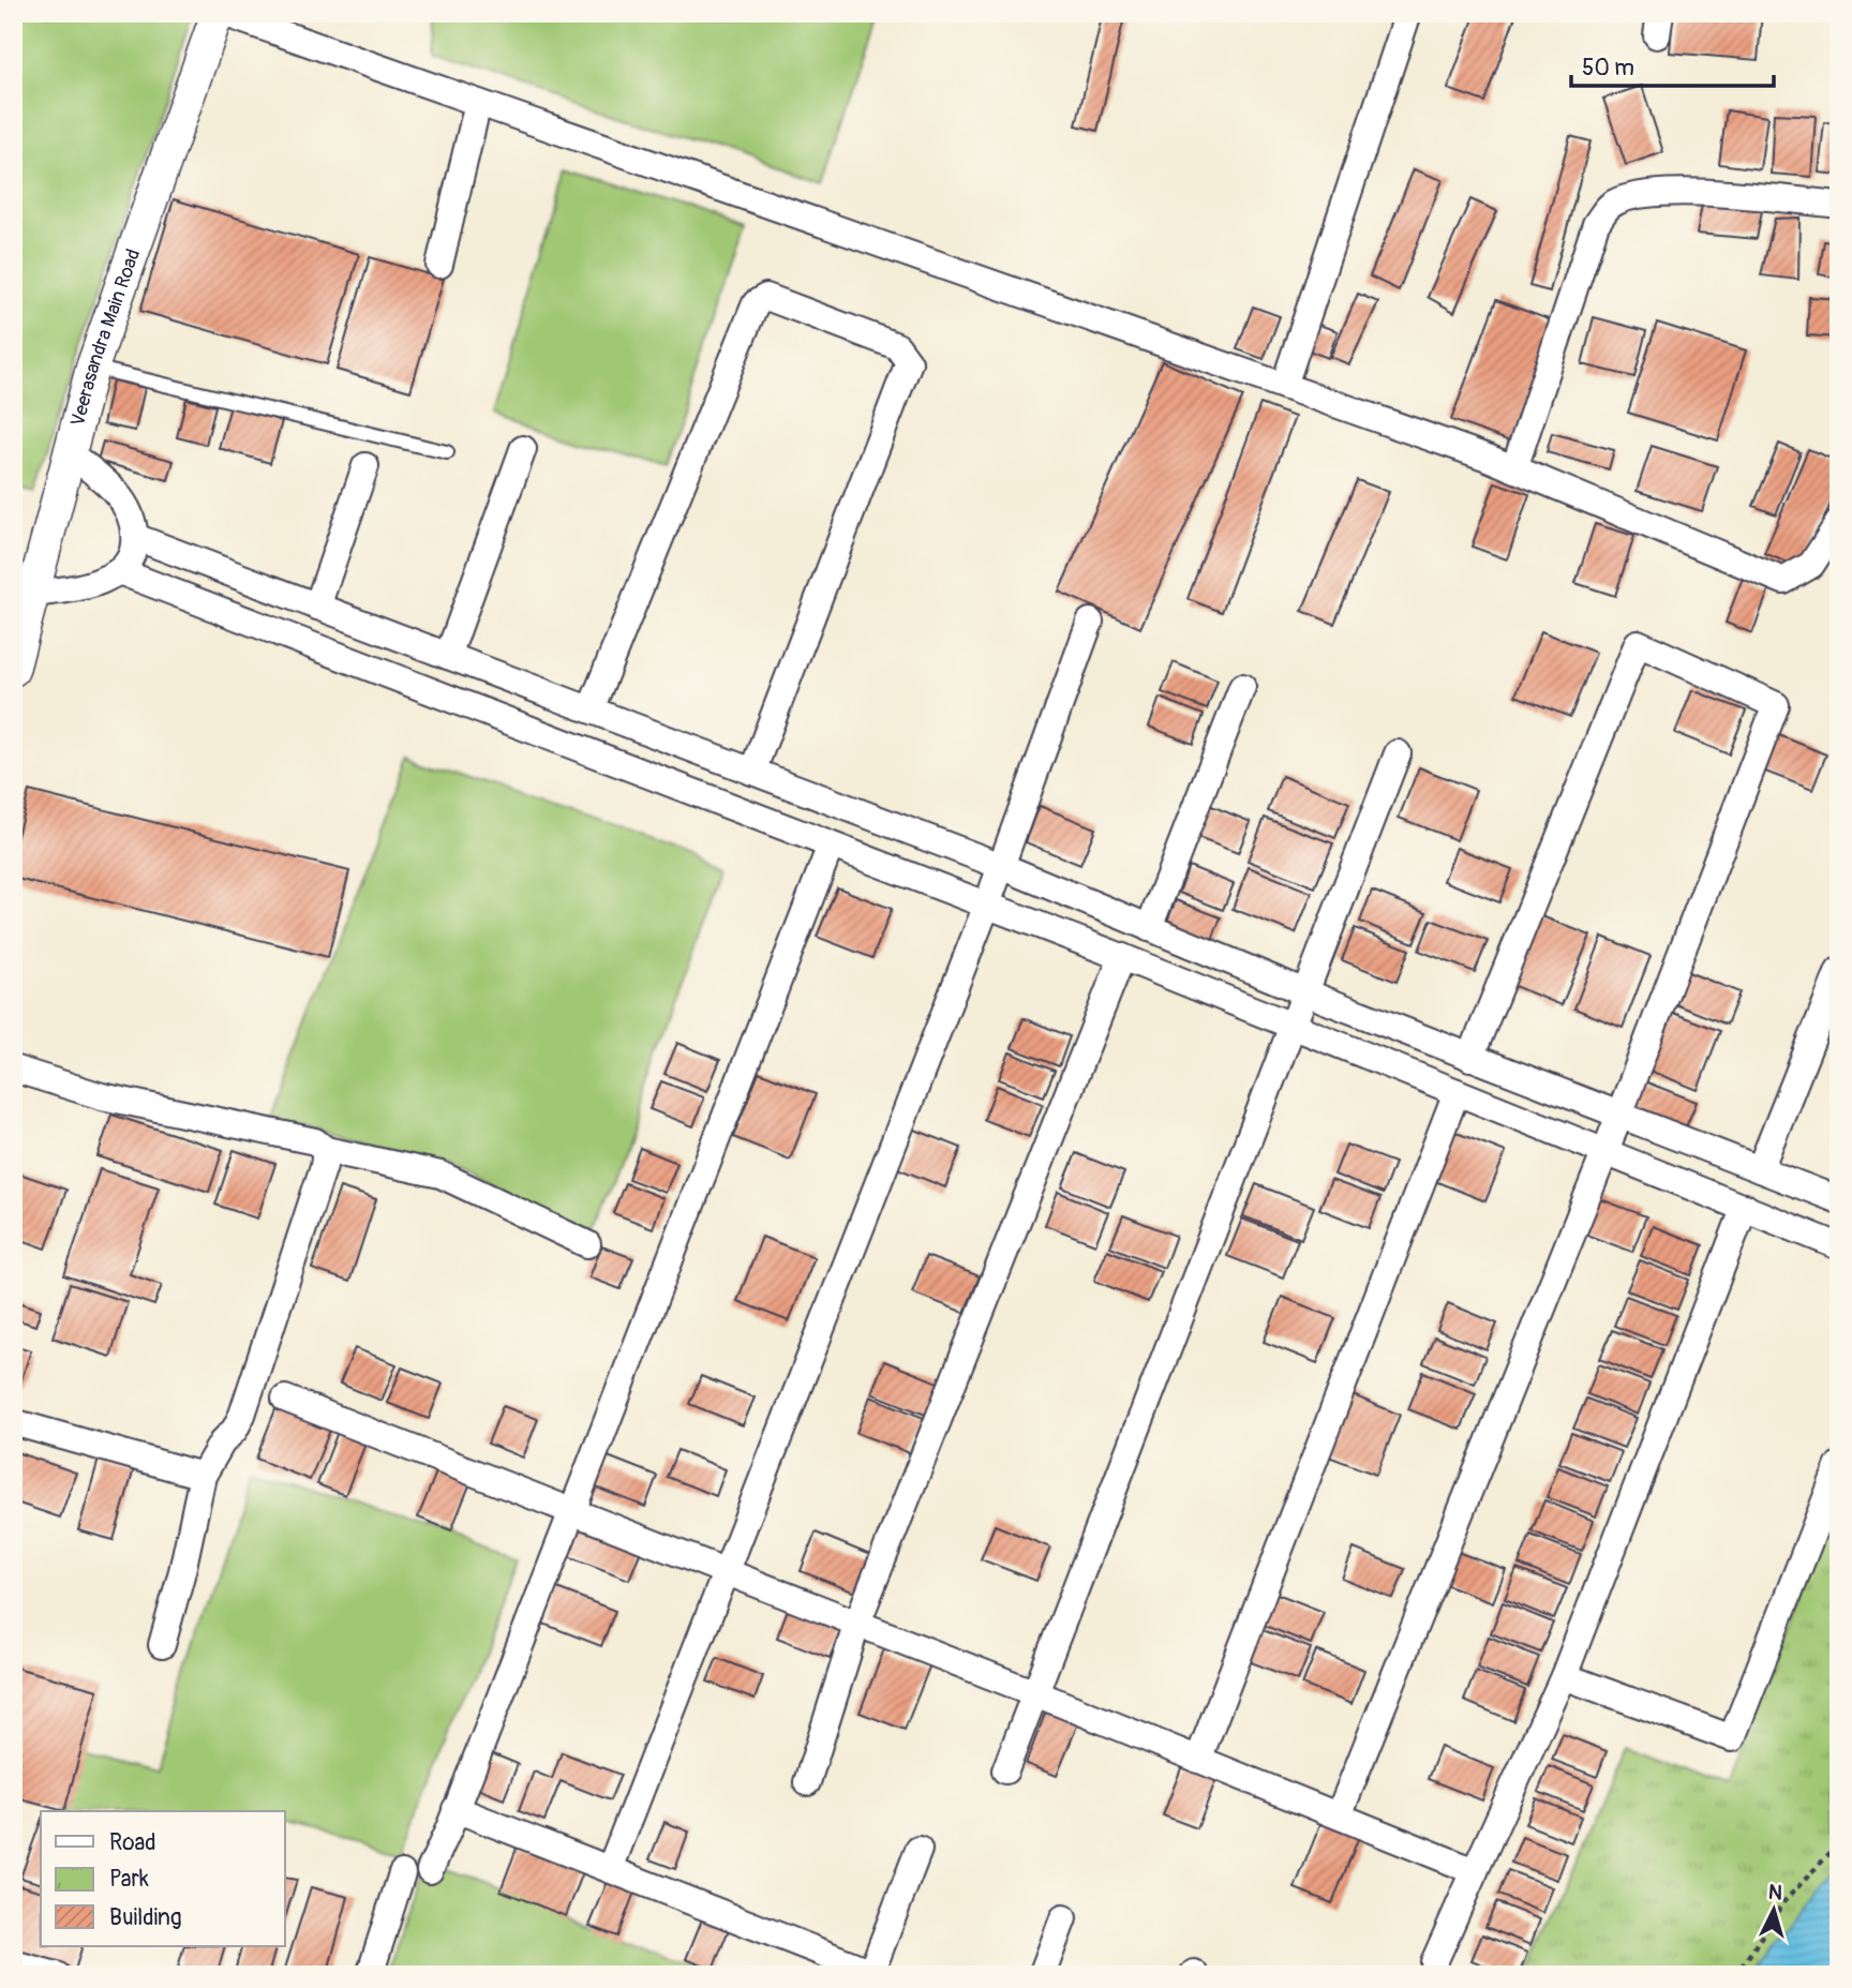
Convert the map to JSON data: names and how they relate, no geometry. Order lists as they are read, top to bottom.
{
  "streets": {
    "street": ["Veerasandra Main Road"]
  },
  "legend": ["Road", "Park", "Building"],
  "scale_bar": "50 m",
  "north": "top"
}
